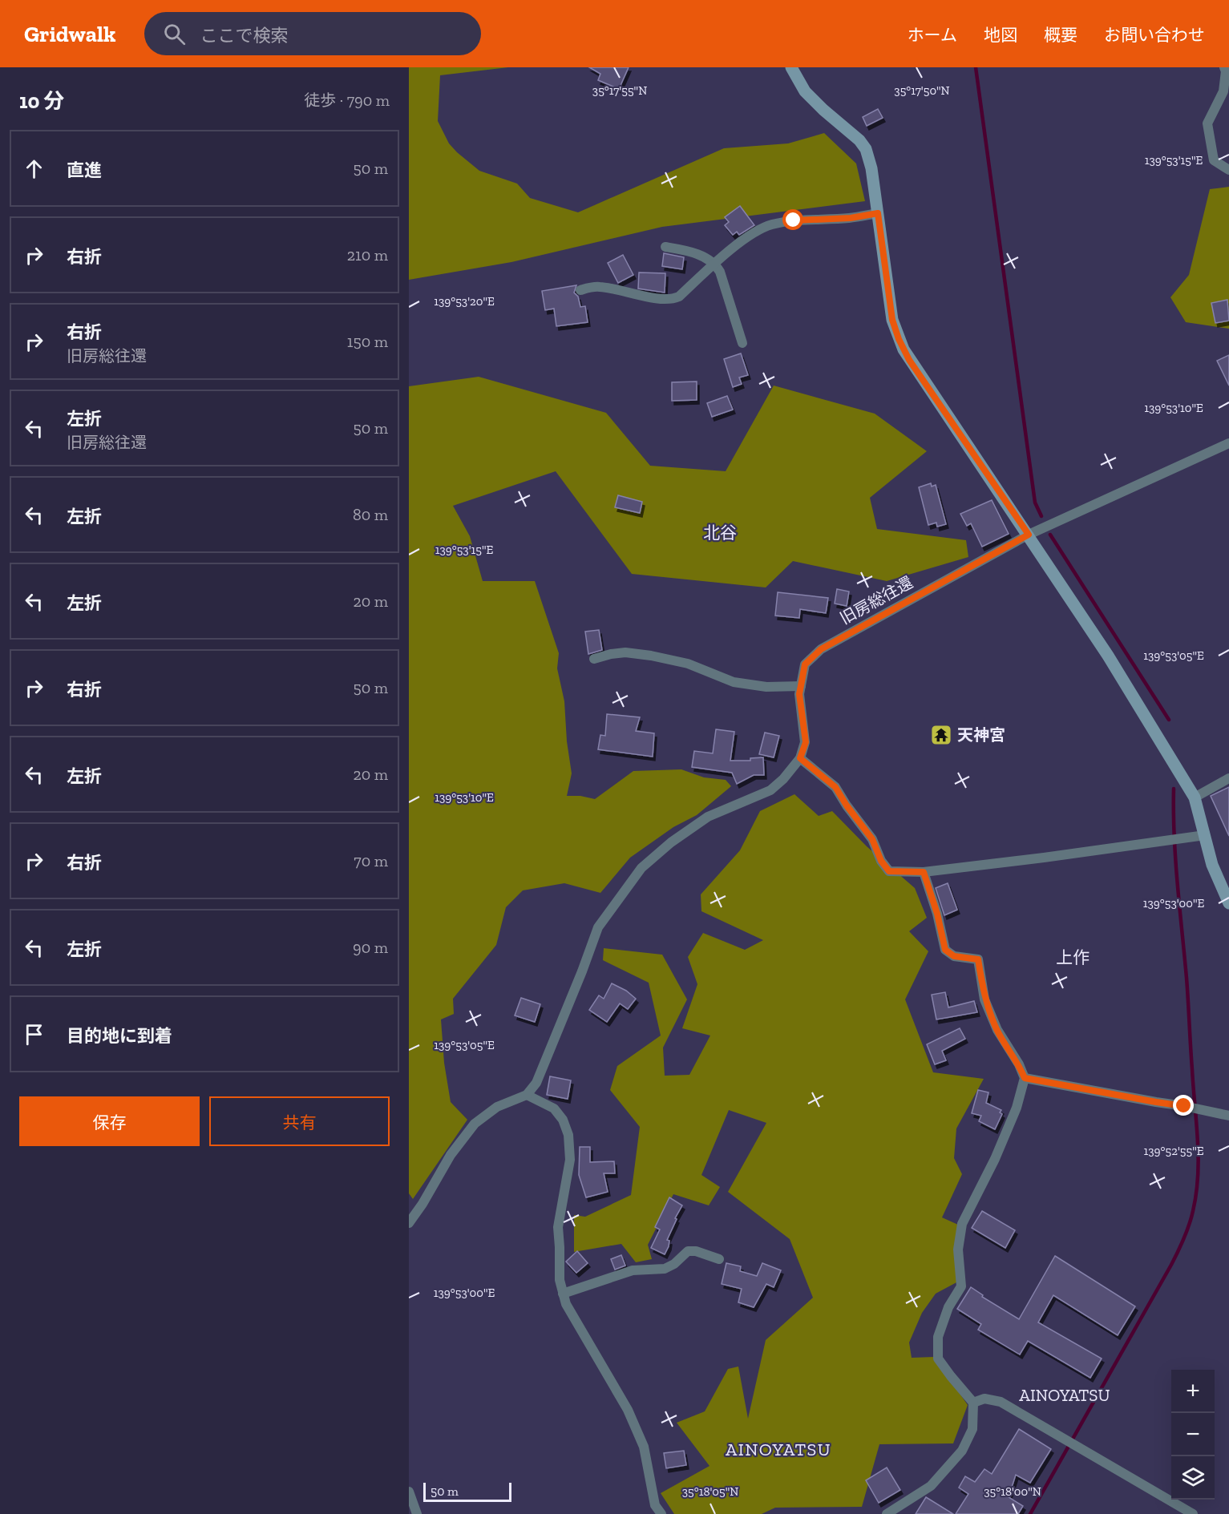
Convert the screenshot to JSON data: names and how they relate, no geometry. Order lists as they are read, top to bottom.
{
  "streets": {
    "street": ["旧房総往還"]
  },
  "districts": [
    "北谷",
    "上作",
    "AINOYATSU",
    "AINOYATSU"
  ],
  "places": {
    "temple": ["天神宮"]
  },
  "scale_bar": "50 m",
  "page": {
    "header": "Gridwalk",
    "search": "ここで検索",
    "nav": [
      "ホーム",
      "地図",
      "概要",
      "お問い合わせ"
    ],
    "heading": ["10 分", "徒歩 · 790 m"],
    "list": [
      ["直進", "50 m"],
      ["右折", "210 m"],
      ["右折", "旧房総往還", "150 m"],
      ["左折", "旧房総往還", "50 m"],
      ["左折", "80 m"],
      ["左折", "20 m"],
      ["右折", "50 m"],
      ["左折", "20 m"],
      ["右折", "70 m"],
      ["左折", "90 m"],
      "目的地に到着"
    ],
    "buttons": ["保存", "共有"],
    "map_buttons": ["+", "−"],
    "scale": "50 m"
  },
  "coordinates": [
    "35°17'55\"N",
    "35°17'50\"N",
    "139°53'15\"E",
    "139°53'20\"E",
    "139°53'10\"E",
    "139°53'05\"E",
    "139°53'00\"E",
    "139°52'55\"E",
    "35°18'05\"N",
    "35°18'00\"N"
  ]
}
